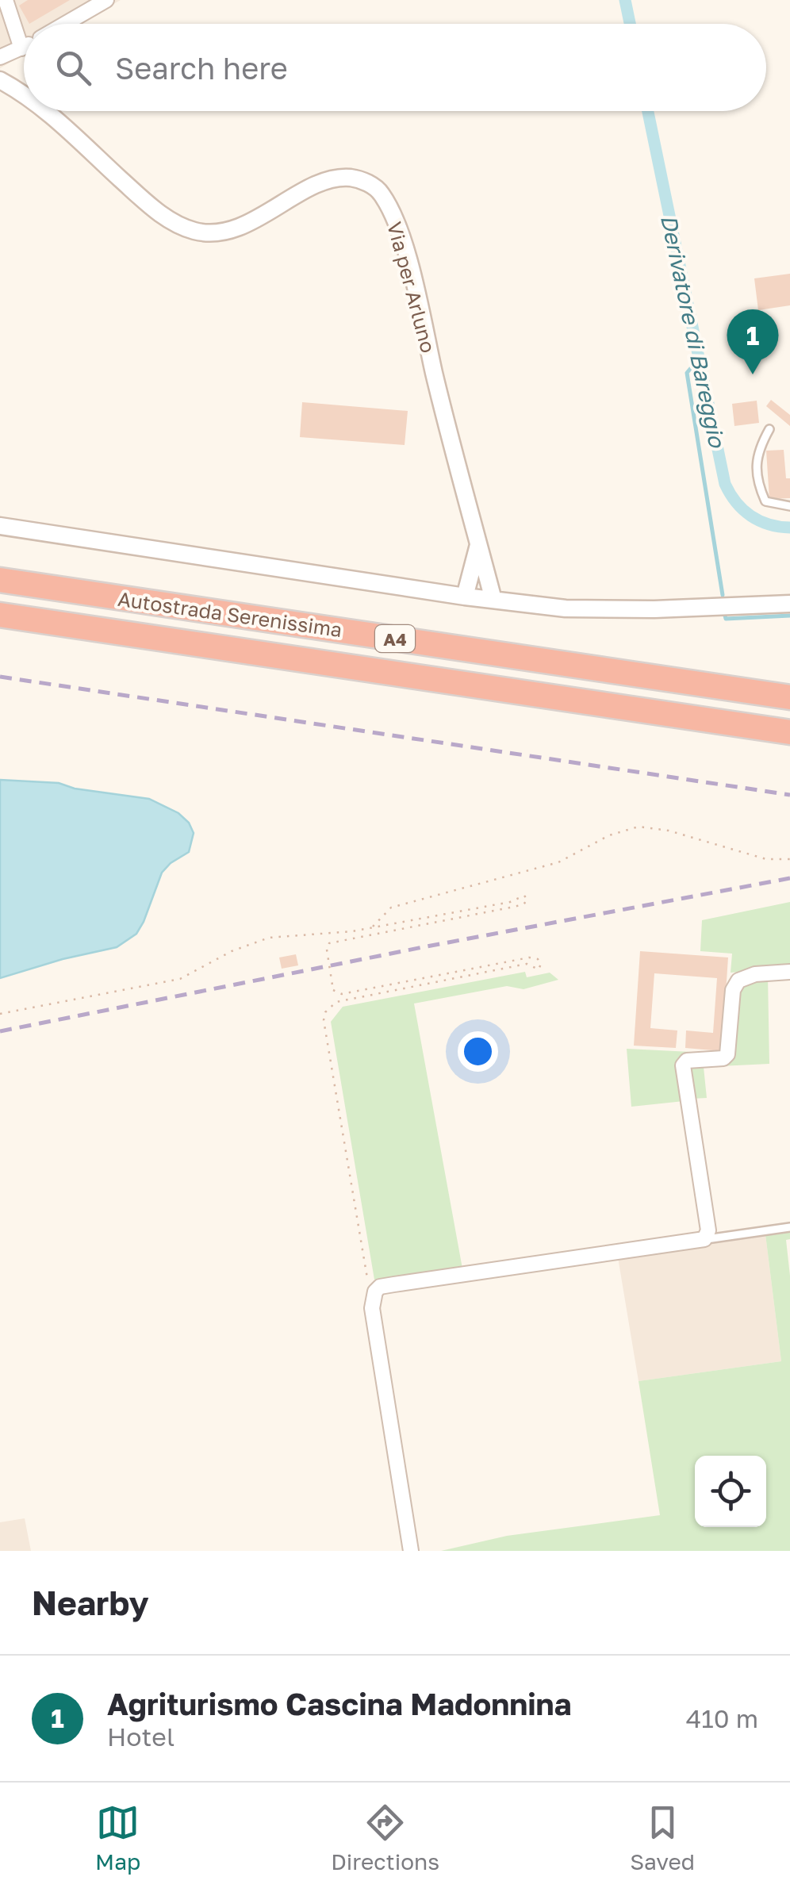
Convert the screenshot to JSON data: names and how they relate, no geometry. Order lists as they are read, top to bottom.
{
  "streets": {
    "highway": ["Autostrada Serenissima", "A4"],
    "street": ["Via per Arluno"]
  },
  "water": ["Derivatore di Bareggio"],
  "page": {
    "search": "Search here",
    "pins": "1",
    "heading": "Nearby",
    "list": [
      {
        "mark": "1",
        "name": "Agriturismo Cascina Madonnina",
        "note": "Hotel",
        "value": "410 m"
      }
    ],
    "nav": ["Map", "Directions", "Saved"]
  }
}
